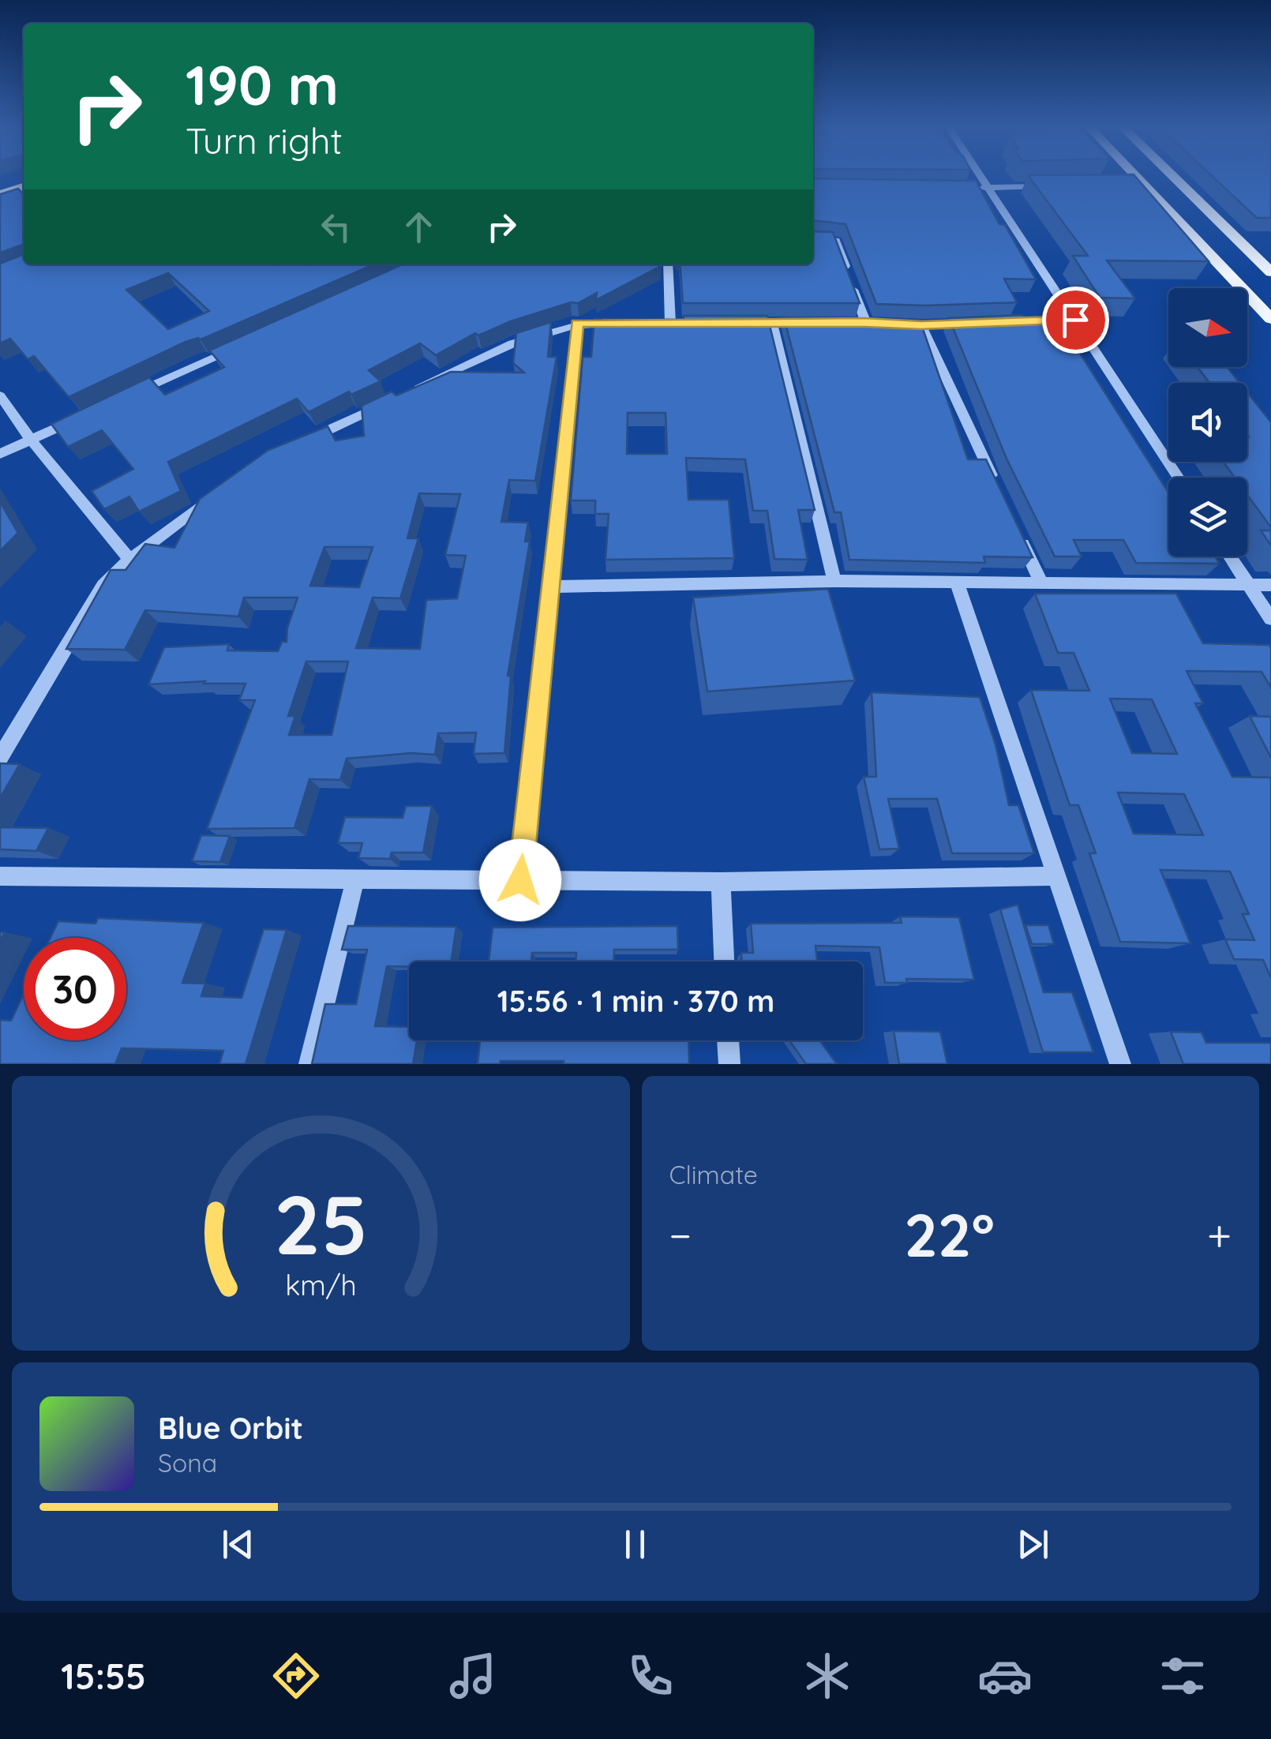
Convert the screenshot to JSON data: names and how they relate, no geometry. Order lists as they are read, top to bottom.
{
  "north": "right",
  "page": {
    "turn": ["190 m", "Turn right"],
    "limit": "30",
    "trip": "15:56 · 1 min · 370 m",
    "tile": "Climate",
    "heat": ["−", "22°", "+"],
    "song": ["Blue Orbit", "Sona"],
    "tabs": "15:55",
    "gauge": ["25", "km/h"]
  }
}
